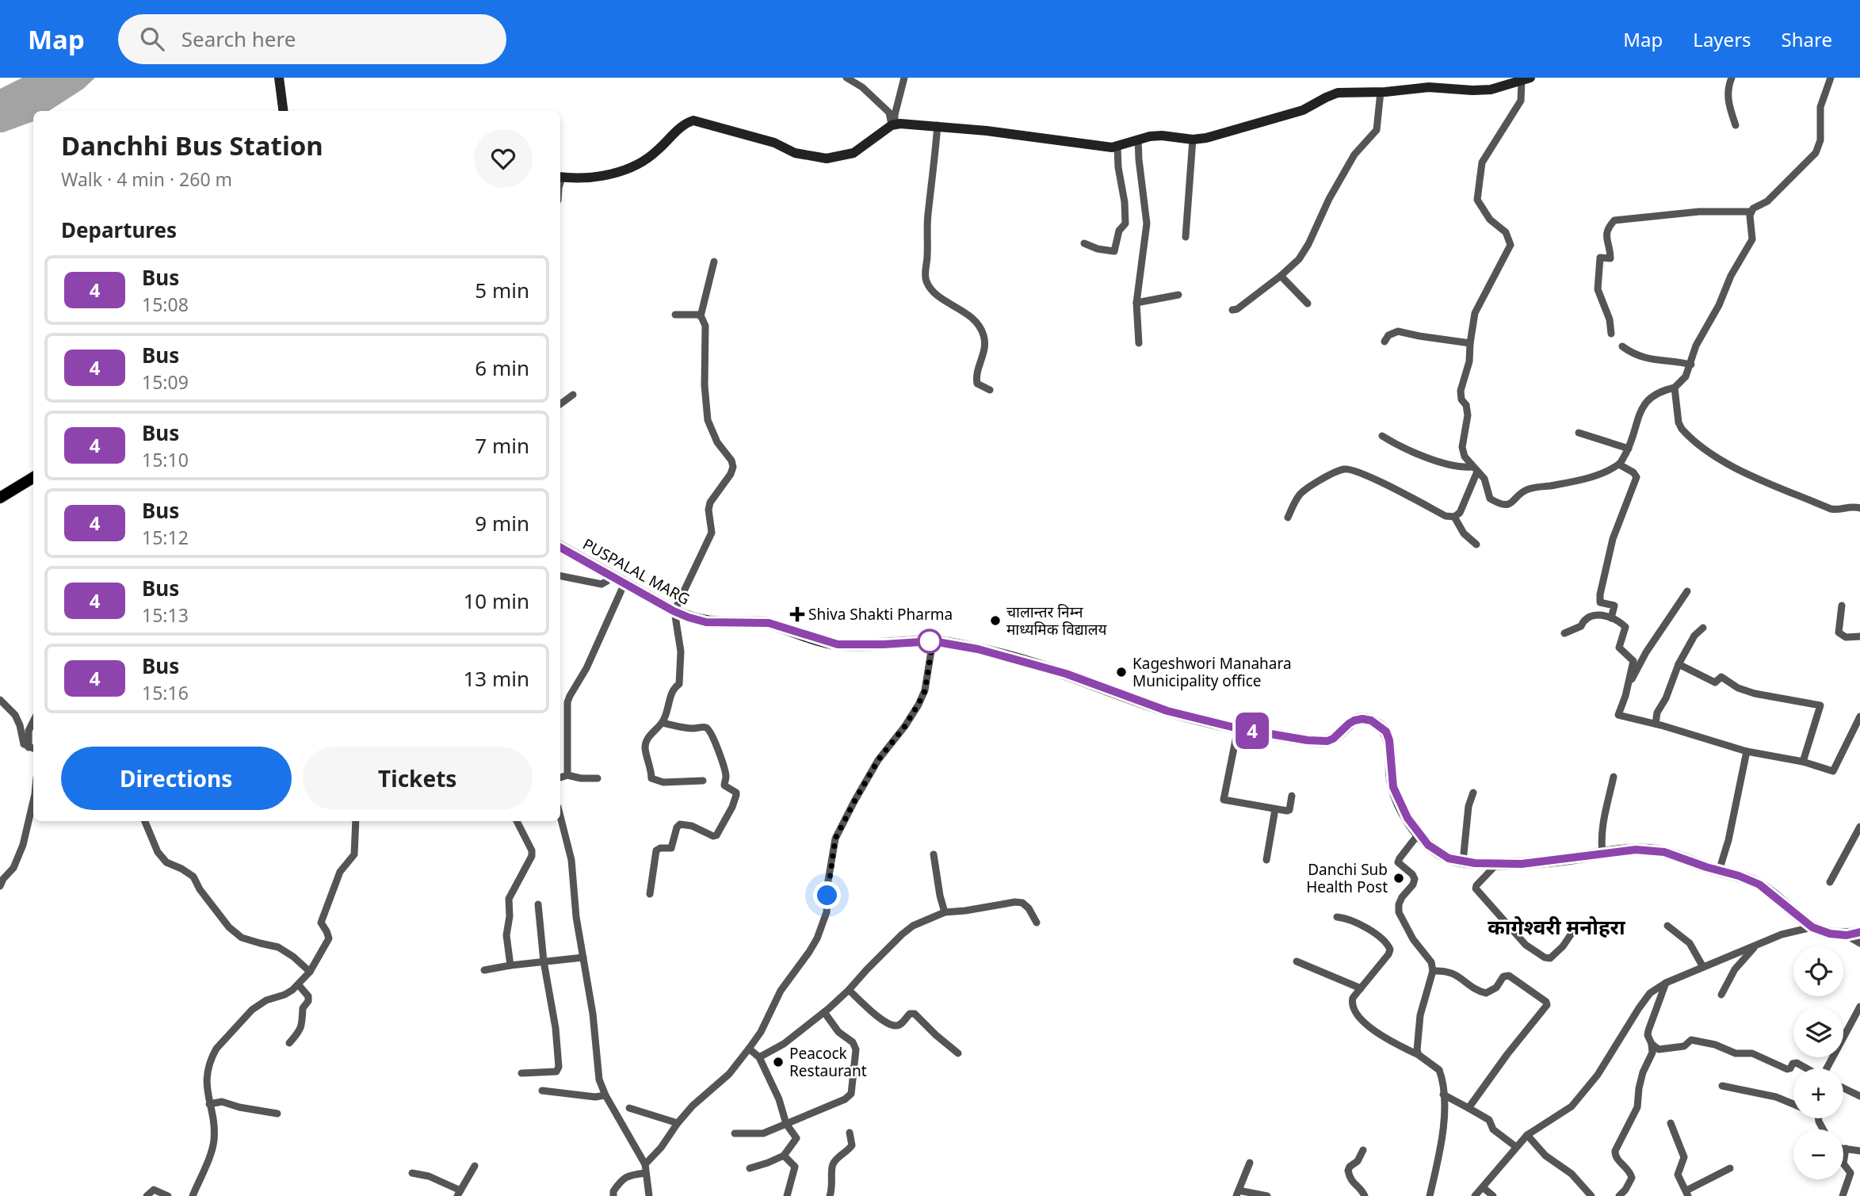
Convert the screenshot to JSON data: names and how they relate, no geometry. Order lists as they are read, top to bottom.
{
  "streets": {
    "main road": ["PUSPALAL MARG"]
  },
  "districts": ["कागेश्वरी मनोहरा"],
  "places": {
    "health": ["Shiva Shakti Pharma"],
    "other": [
      "चालान्तर निम्न माध्यमिक विद्यालय",
      "Kageshwori Manahara Municipality office",
      "Danchi Sub Health Post",
      "Peacock Restaurant"
    ]
  },
  "lines": ["bus line 4"],
  "page": {
    "header": "Map",
    "search": "Search here",
    "nav": ["Map", "Layers", "Share"],
    "on_map": "4",
    "heading": [
      ["Danchhi Bus Station", "Walk · 4 min · 260 m"],
      "Departures"
    ],
    "list": [
      {
        "mark": "4",
        "name": "Bus",
        "note": "15:08",
        "value": "5 min"
      },
      {
        "mark": "4",
        "name": "Bus",
        "note": "15:09",
        "value": "6 min"
      },
      {
        "mark": "4",
        "name": "Bus",
        "note": "15:10",
        "value": "7 min"
      },
      {
        "mark": "4",
        "name": "Bus",
        "note": "15:12",
        "value": "9 min"
      },
      {
        "mark": "4",
        "name": "Bus",
        "note": "15:13",
        "value": "10 min"
      },
      {
        "mark": "4",
        "name": "Bus",
        "note": "15:16",
        "value": "13 min"
      }
    ],
    "buttons": ["Directions", "Tickets"],
    "map_buttons": ["+", "−"]
  }
}
